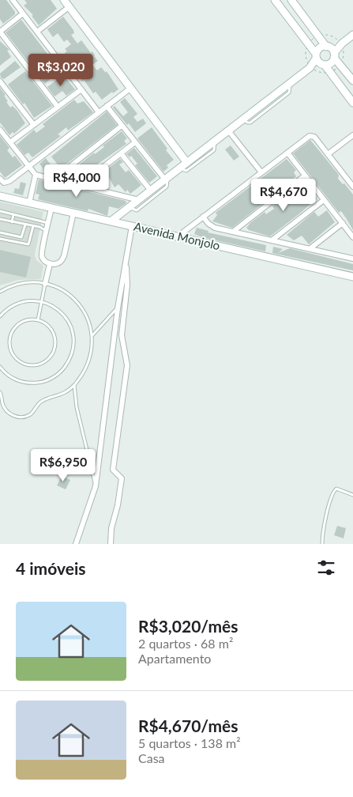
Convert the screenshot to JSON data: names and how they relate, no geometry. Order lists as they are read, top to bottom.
{
  "streets": {
    "street": ["Avenida Monjolo"]
  },
  "page": {
    "price": [
      "R$3,020",
      "R$4,000",
      "R$4,670",
      "R$6,950"
    ],
    "heading": "4 imóveis",
    "list": [
      {
        "name": "R$3,020/mês",
        "note": "2 quartos · 68 m² · Apartamento"
      },
      {
        "name": "R$4,670/mês",
        "note": "5 quartos · 138 m² · Casa"
      }
    ]
  }
}
